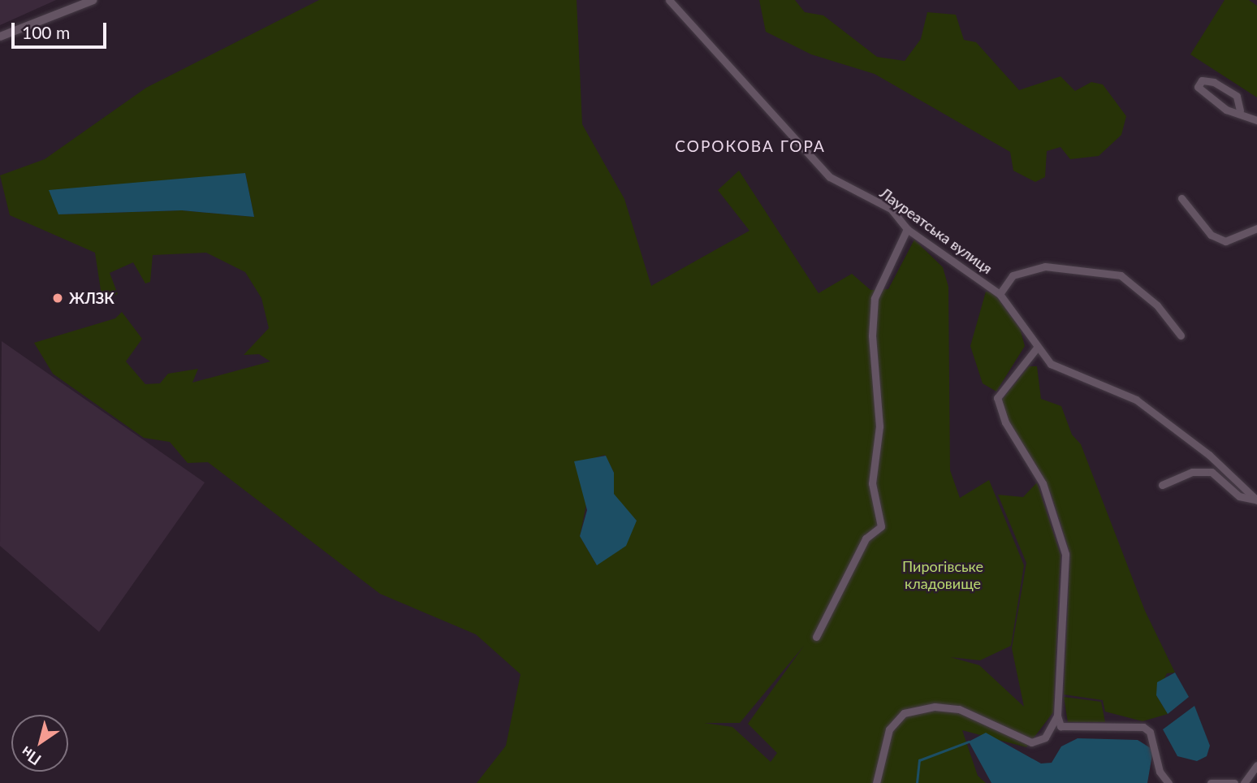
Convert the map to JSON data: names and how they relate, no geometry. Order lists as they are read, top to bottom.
{
  "streets": {
    "street": ["Лауреатська вулиця"]
  },
  "districts": ["СОРОКОВА ГОРА"],
  "parks": ["Пирогівське кладовище"],
  "places": ["ЖЛЗК"],
  "scale_bar": "100 m",
  "north": "bottom left"
}
